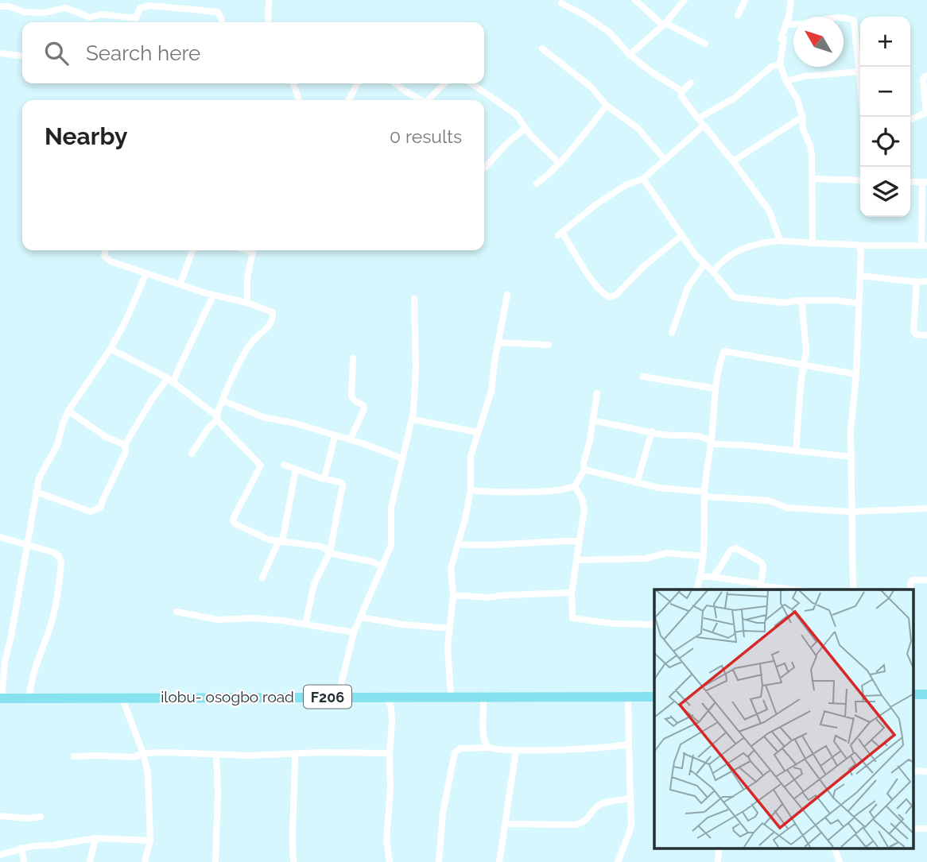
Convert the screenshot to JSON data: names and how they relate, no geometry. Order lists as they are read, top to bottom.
{
  "streets": {
    "main road": ["ilobu- osogbo road", "F206"]
  },
  "north": "top left",
  "page": {
    "map_buttons": ["+", "−"],
    "search": "Search here",
    "heading": ["Nearby", "0 results"]
  }
}
